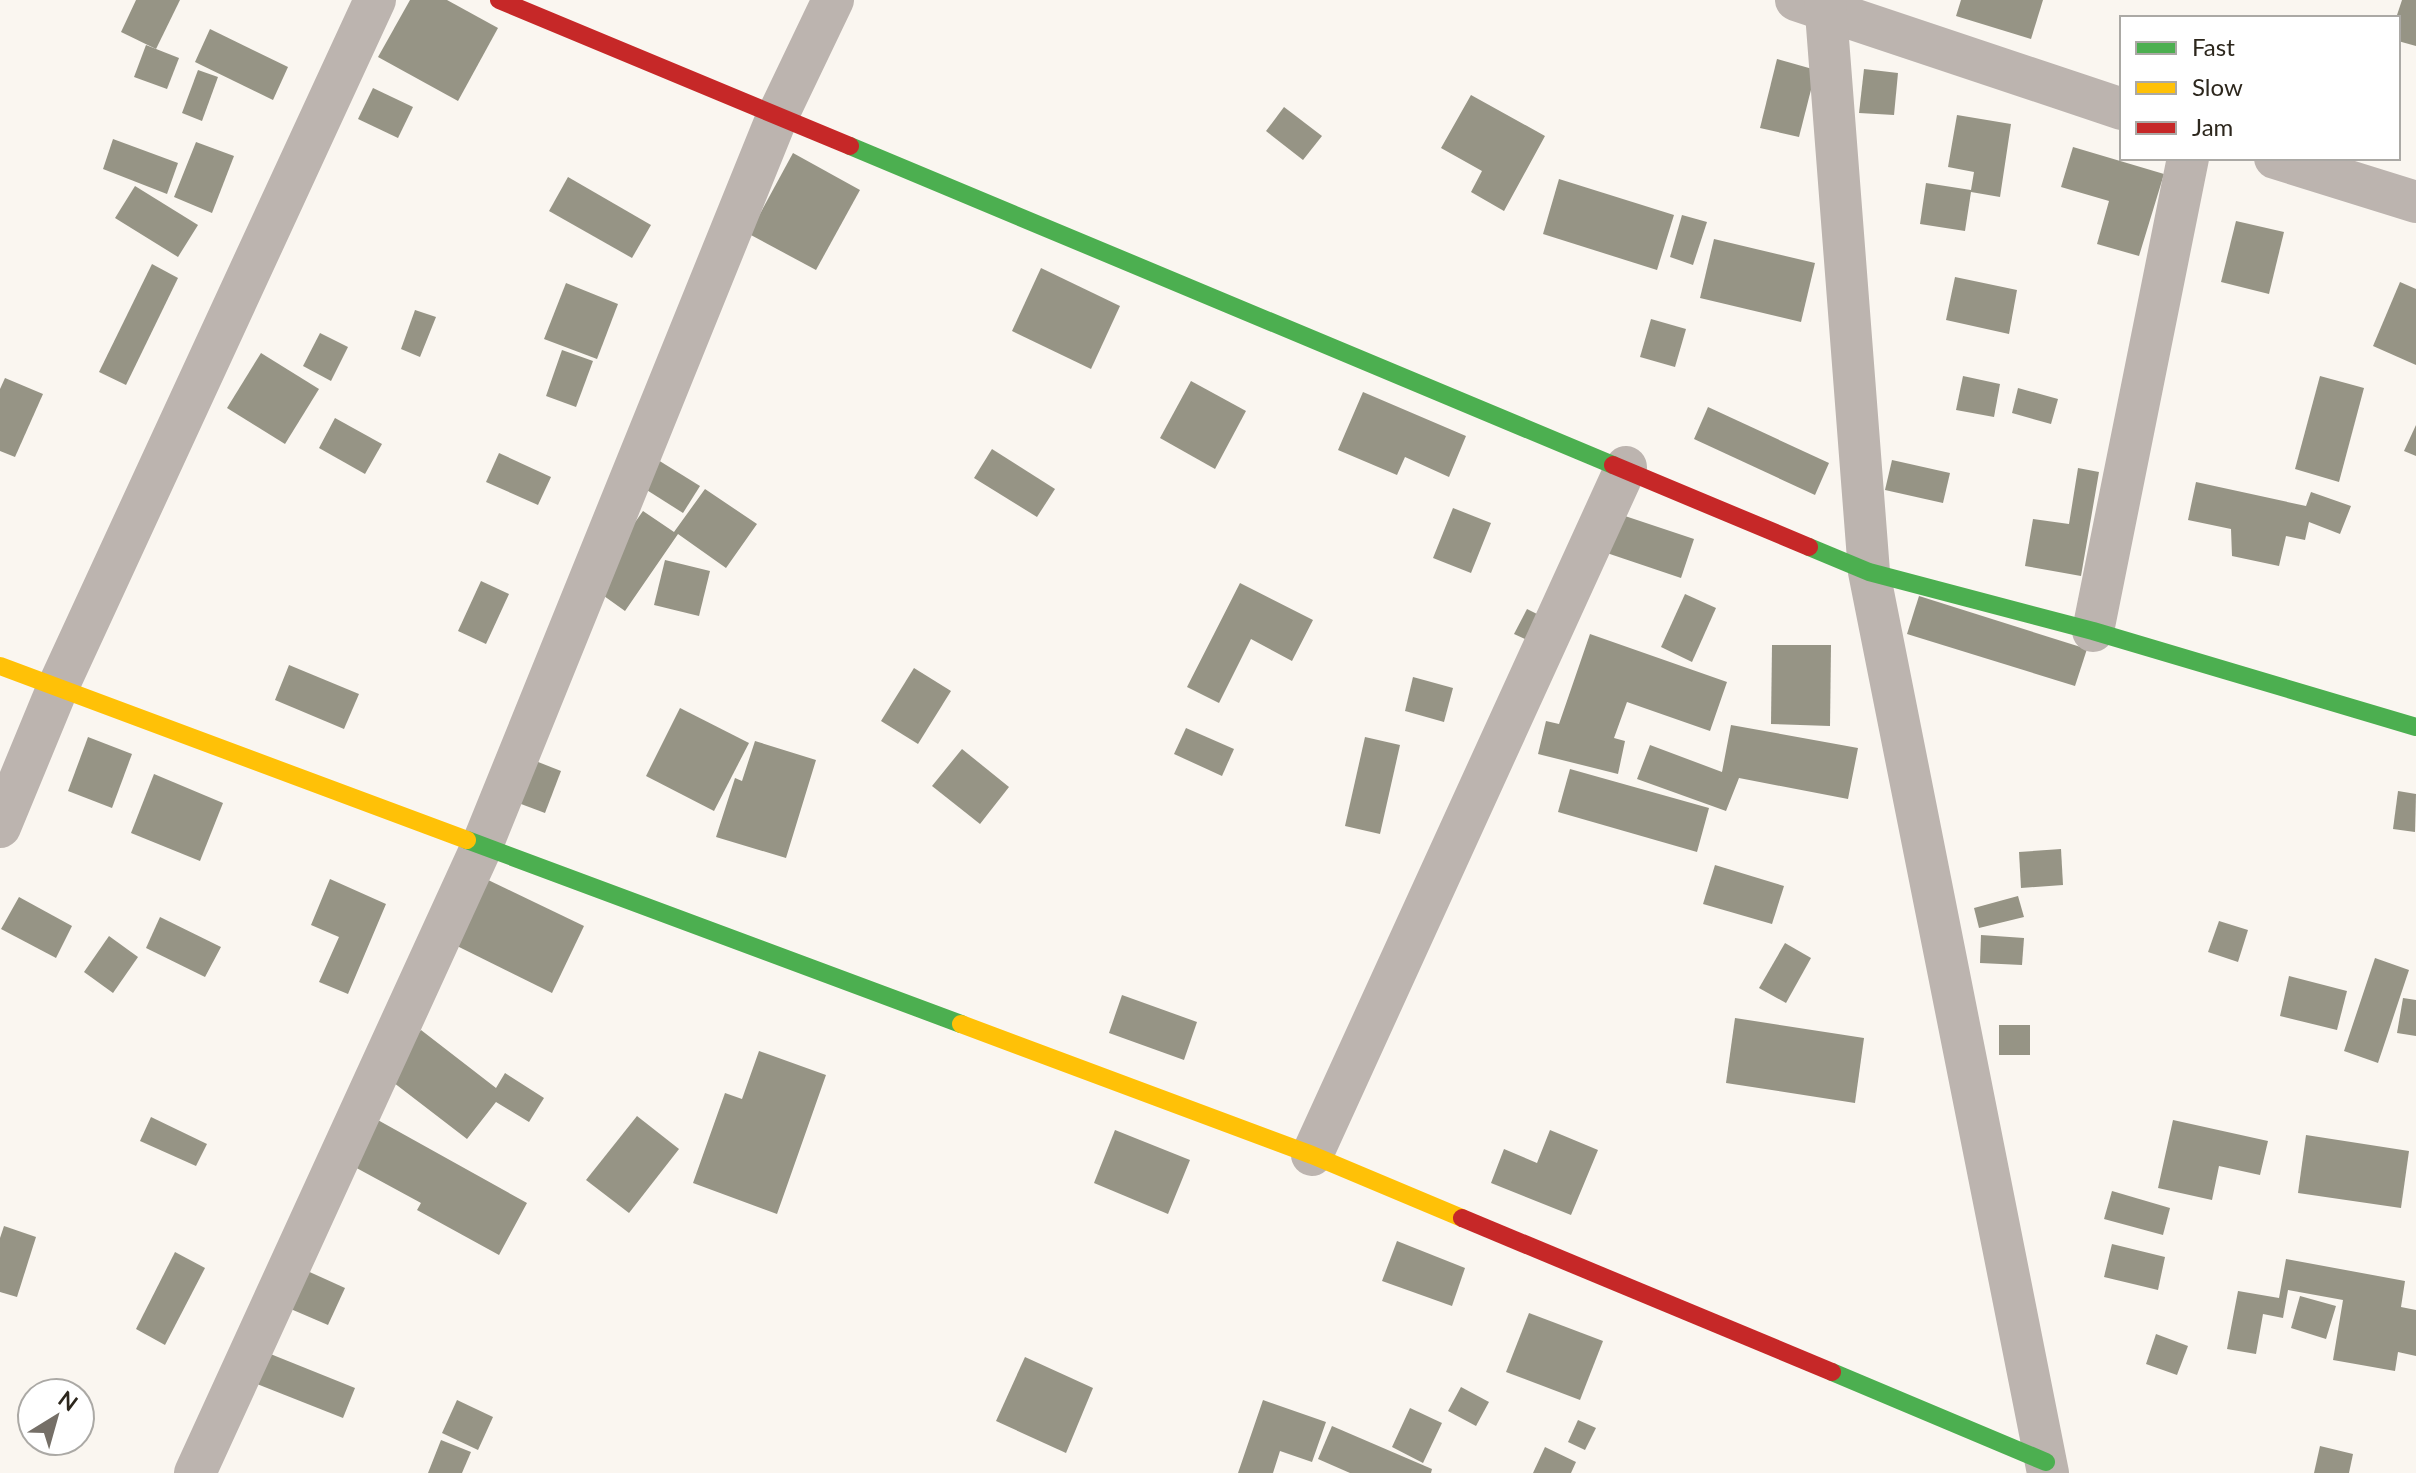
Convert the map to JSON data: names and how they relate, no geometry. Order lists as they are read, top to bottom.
{
  "legend": ["Fast", "Slow", "Jam"],
  "north": "top right"
}
